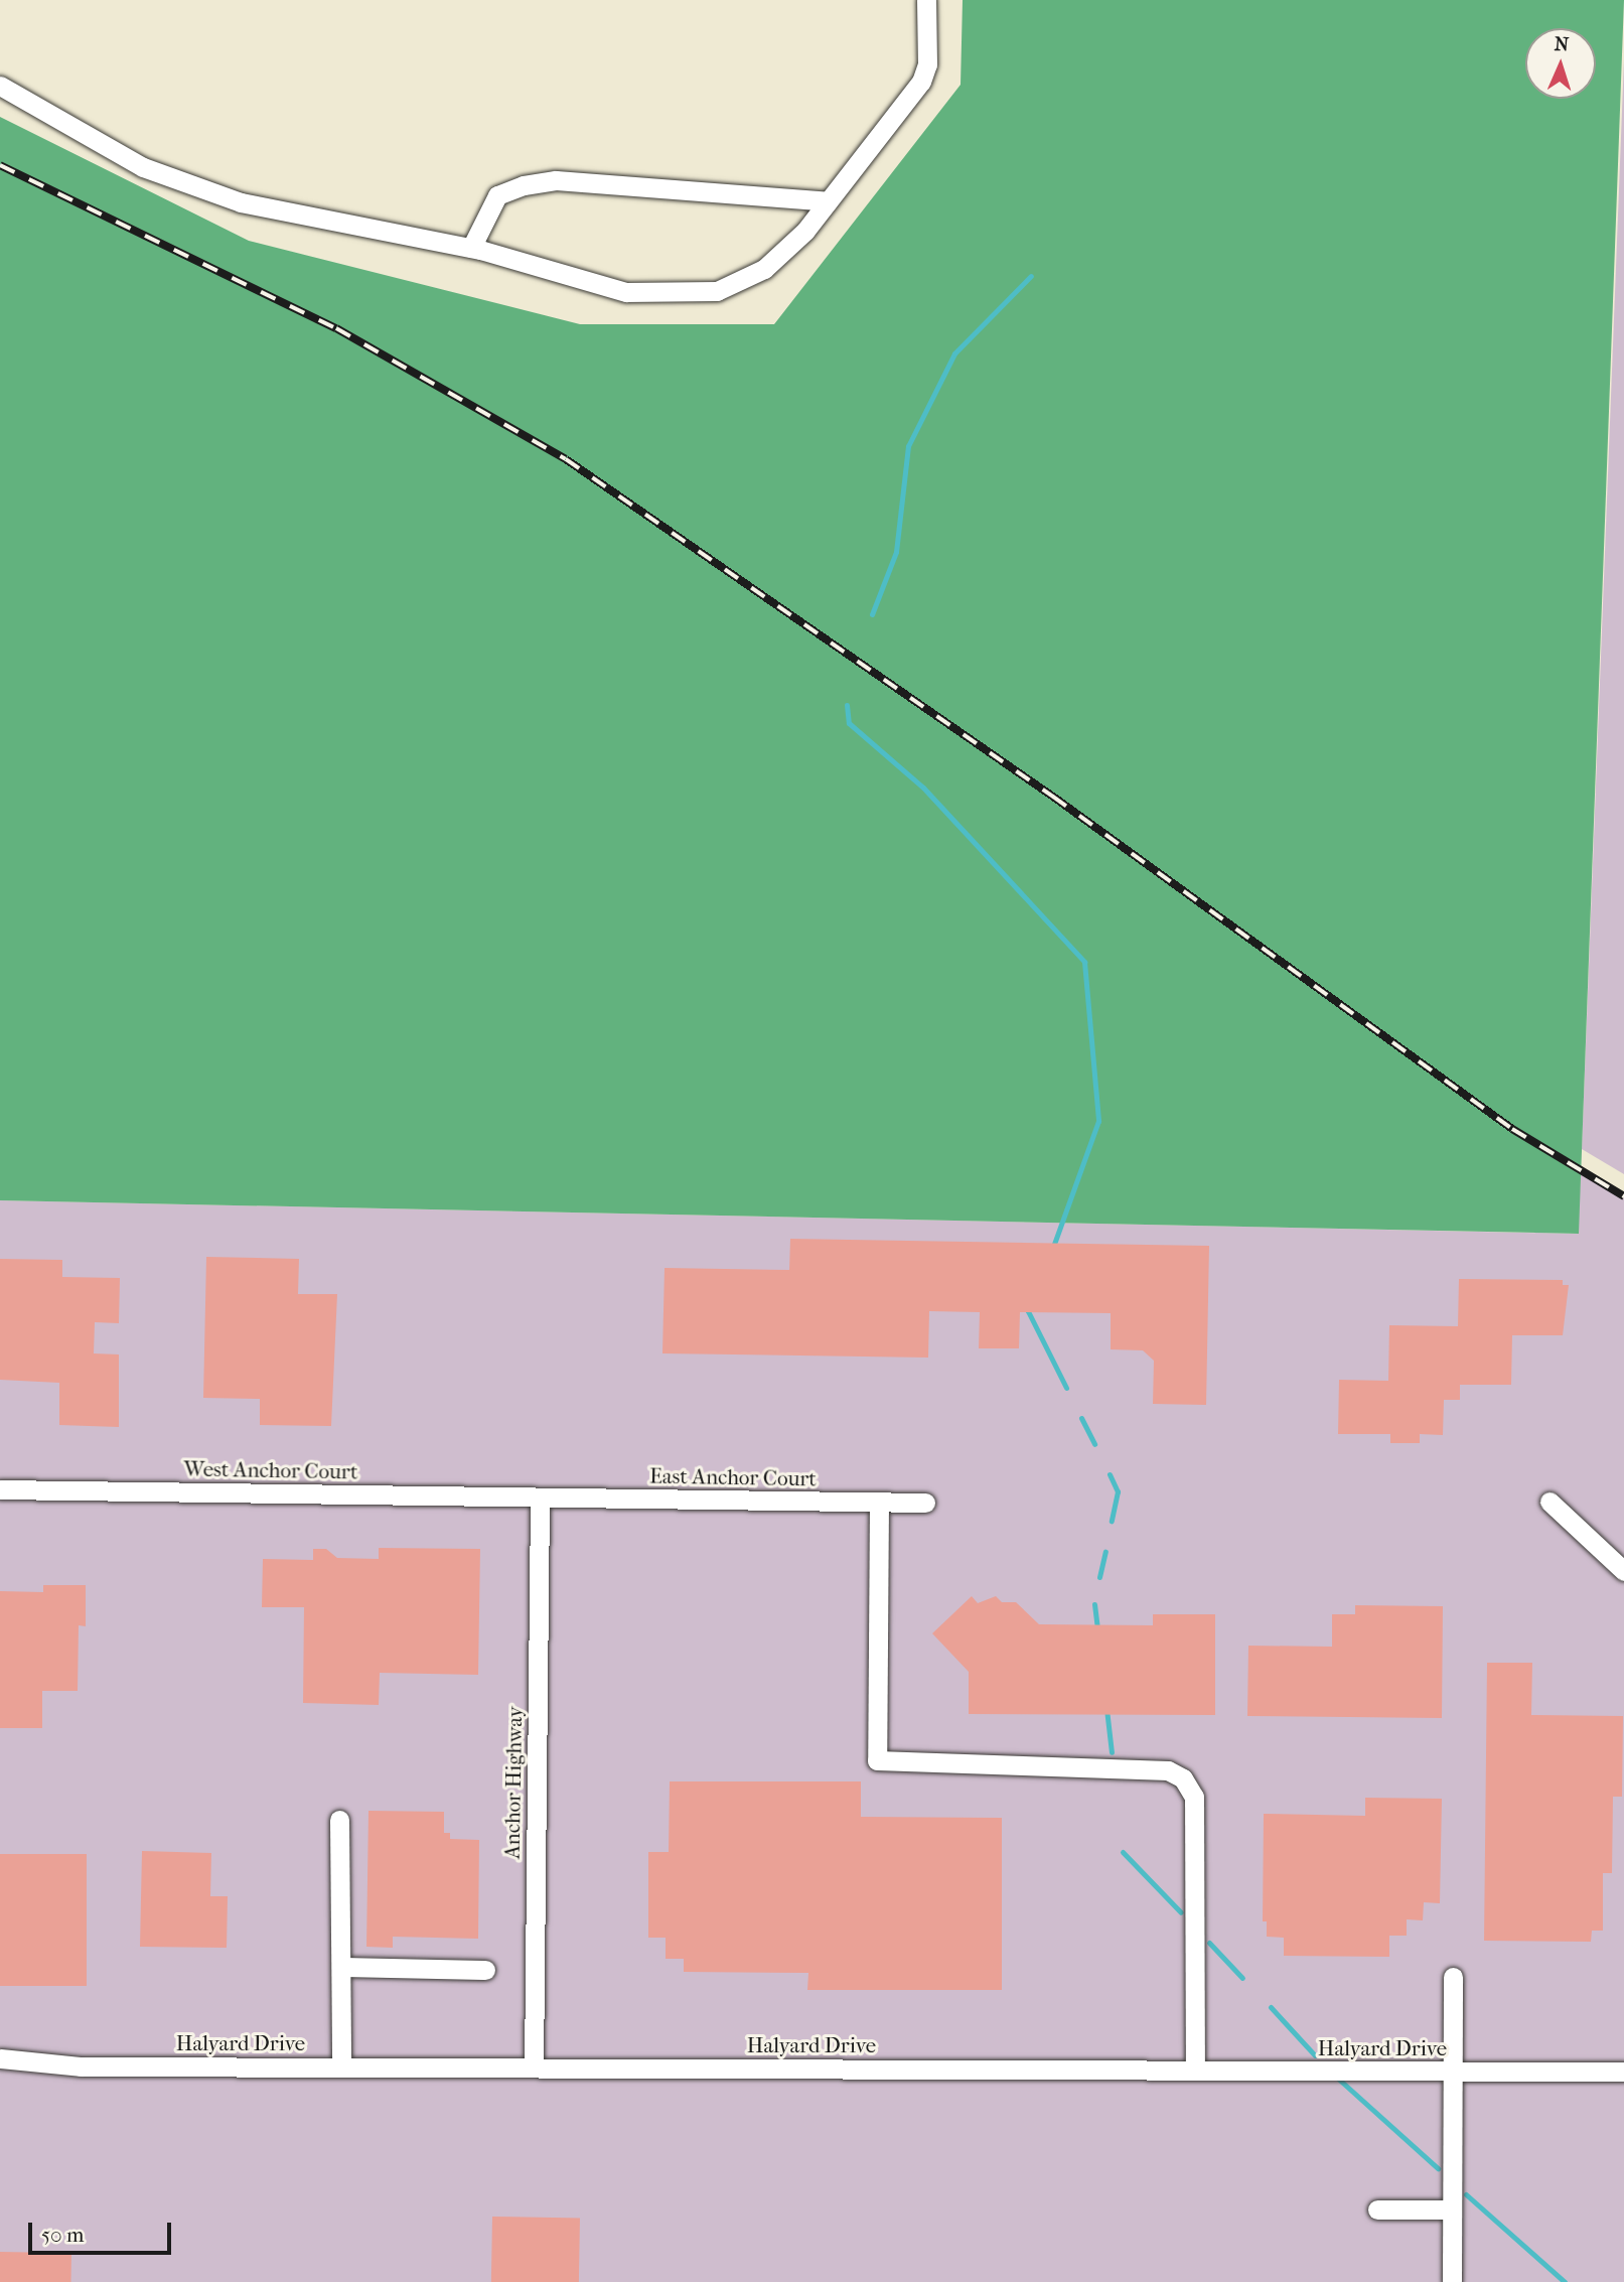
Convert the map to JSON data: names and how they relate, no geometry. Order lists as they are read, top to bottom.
{
  "streets": {
    "street": [
      "West Anchor Court",
      "East Anchor Court",
      "Anchor Highway",
      "Halyard Drive"
    ]
  },
  "crossings": [
    ["West Anchor Court", "East Anchor Court"],
    ["West Anchor Court", "Anchor Highway"],
    ["East Anchor Court", "Anchor Highway"],
    ["Anchor Highway", "Halyard Drive"]
  ],
  "scale_bar": "50 m",
  "north": "top"
}
